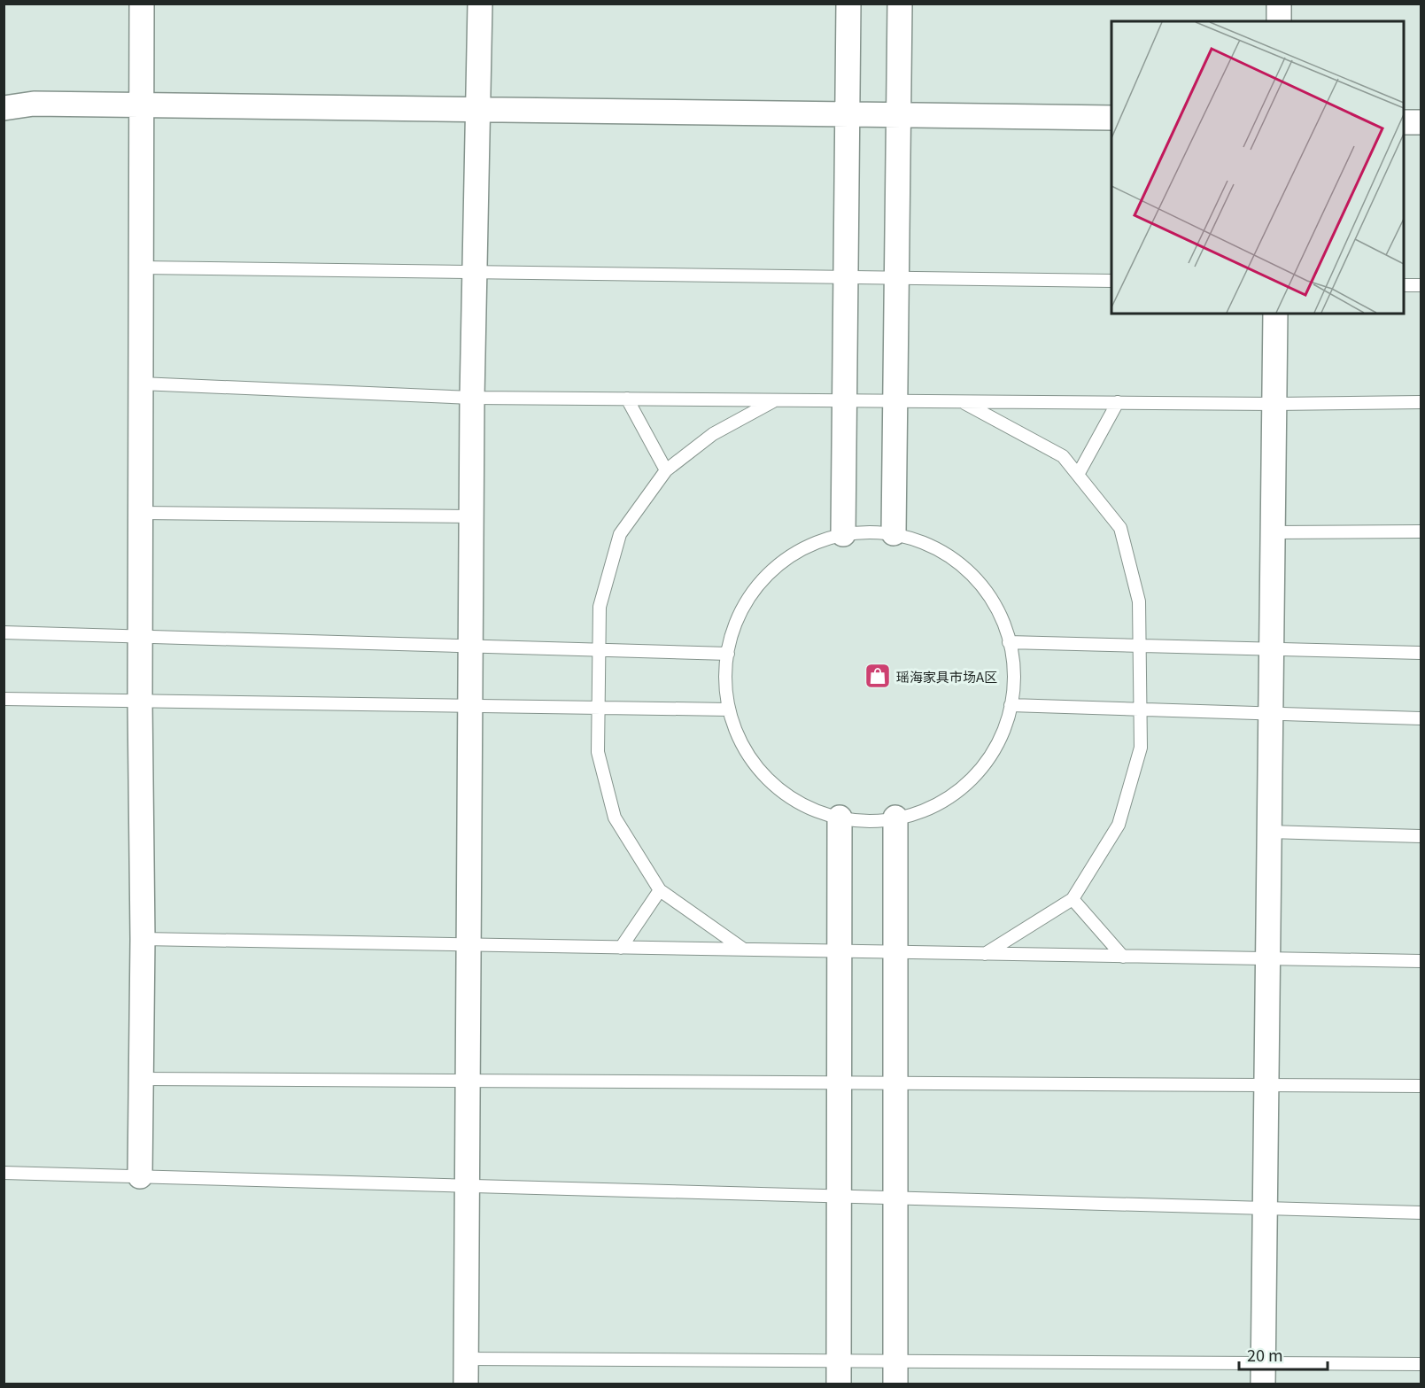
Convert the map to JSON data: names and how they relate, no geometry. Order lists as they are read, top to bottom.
{
  "places": {
    "shop": ["瑶海家具市场A区"]
  },
  "scale_bar": "20 m"
}
